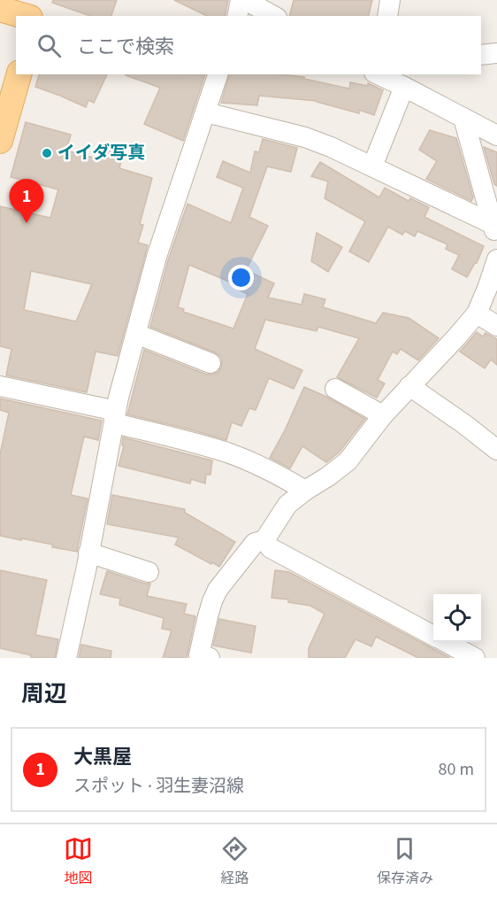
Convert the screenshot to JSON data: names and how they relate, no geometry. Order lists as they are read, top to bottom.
{
  "places": ["イイダ写真"],
  "page": {
    "search": "ここで検索",
    "pins": "1",
    "heading": "周辺",
    "list": [
      {
        "mark": "1",
        "name": "大黒屋",
        "note": "スポット · 羽生妻沼線",
        "value": "80 m"
      }
    ],
    "nav": ["地図", "経路", "保存済み"]
  }
}
